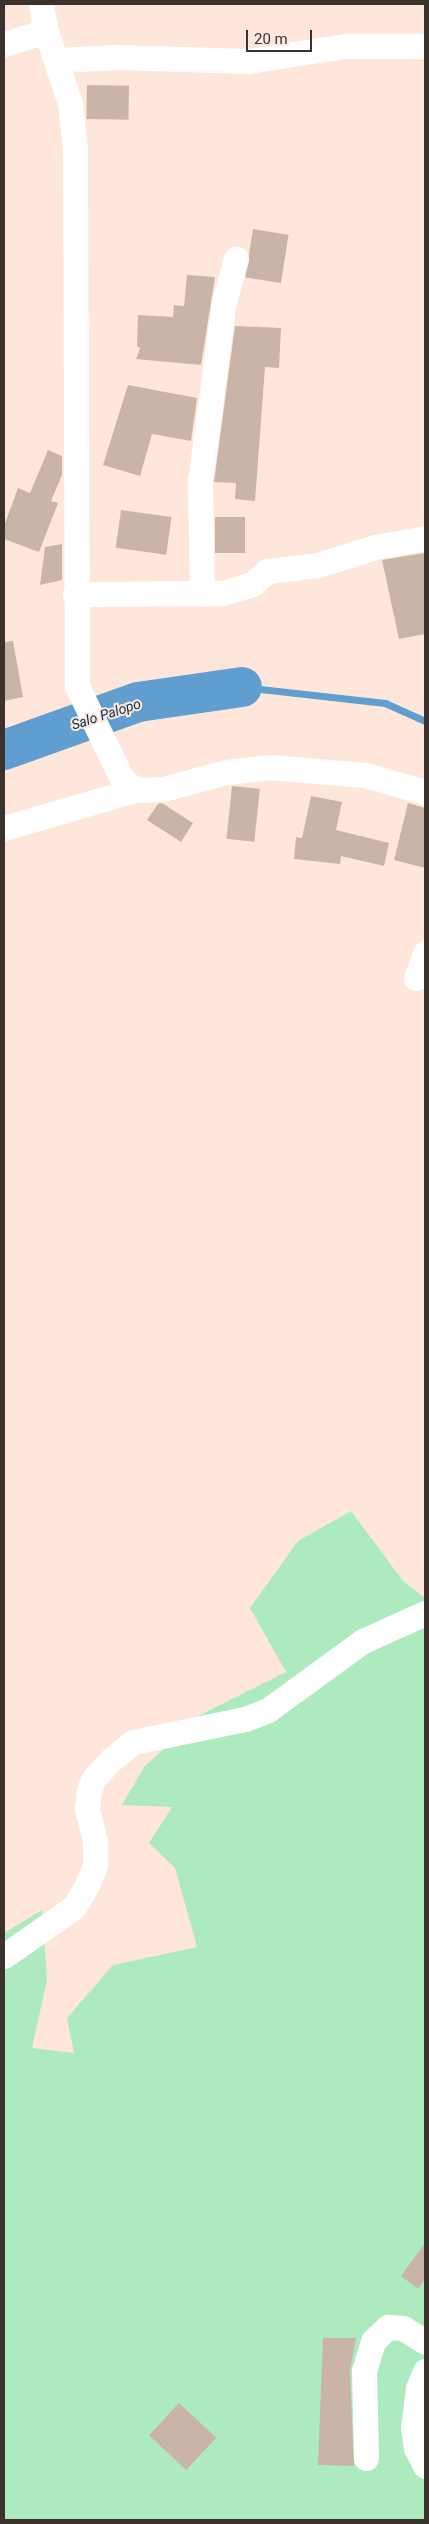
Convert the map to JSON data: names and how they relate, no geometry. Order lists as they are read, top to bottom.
{
  "water": ["Salo Palopo"],
  "scale_bar": "20 m"
}
